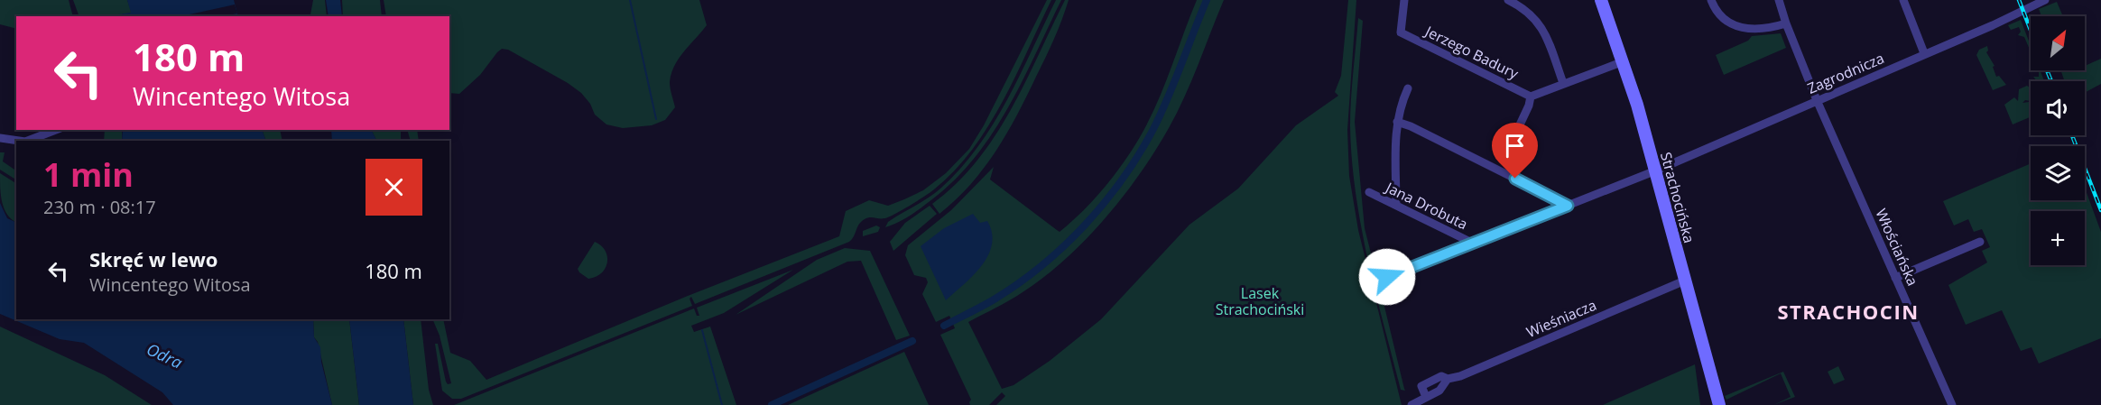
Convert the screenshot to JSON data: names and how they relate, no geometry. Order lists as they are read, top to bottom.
{
  "streets": {
    "main road": ["Strachocińska"],
    "street": [
      "Jerzego Badury",
      "Zagrodnicza",
      "Jana Drobuta",
      "Włościańska",
      "Wieśniacza"
    ]
  },
  "crossings": [
    ["Zagrodnicza", "Strachocińska"],
    ["Zagrodnicza", "Jana Drobuta"],
    ["Zagrodnicza", "Włościańska"],
    ["Strachocińska", "Wieśniacza"]
  ],
  "districts": ["STRACHOCIN"],
  "water": ["Odra"],
  "parks": ["Lasek Strachociński"],
  "north": "top right",
  "page": {
    "map_buttons": "+",
    "turn": ["180 m", "Wincentego Witosa"],
    "heading": ["1 min", "230 m · 08:17"],
    "list": [
      {
        "name": "Skręć w lewo",
        "note": "Wincentego Witosa",
        "value": "180 m"
      }
    ]
  }
}
